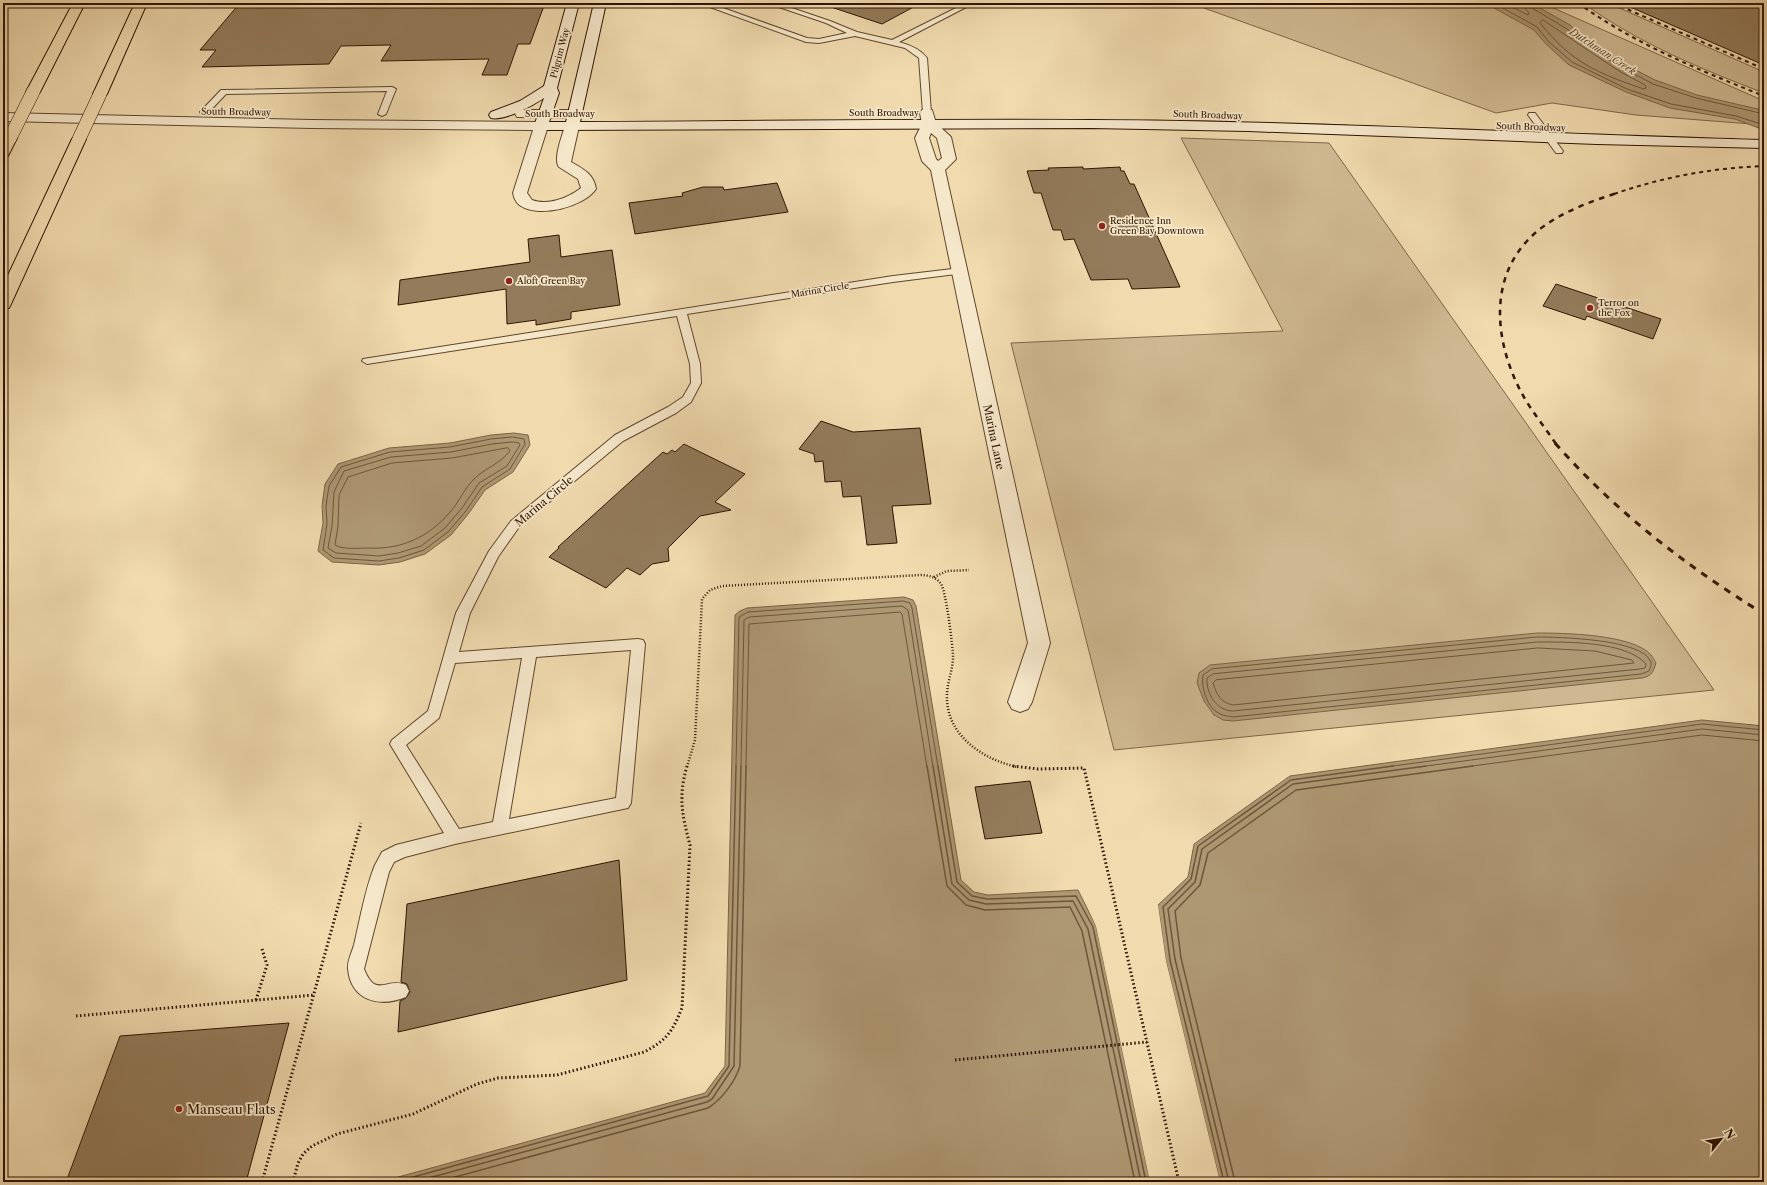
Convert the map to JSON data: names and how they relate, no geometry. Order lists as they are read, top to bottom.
{
  "streets": {
    "street": ["Pilgrim Way", "South Broadway", "Marina Lane"],
    "lane": ["Marina Circle"]
  },
  "crossings": [
    ["Pilgrim Way", "South Broadway"],
    ["South Broadway", "Marina Lane"],
    ["Marina Circle", "Marina Lane"]
  ],
  "water": ["Dutchman Creek"],
  "places": [
    "Residence Inn Green Bay Downtown",
    "Aloft Green Bay",
    "Terror on the Fox",
    "Manseau Flats"
  ],
  "north": "top right"
}
